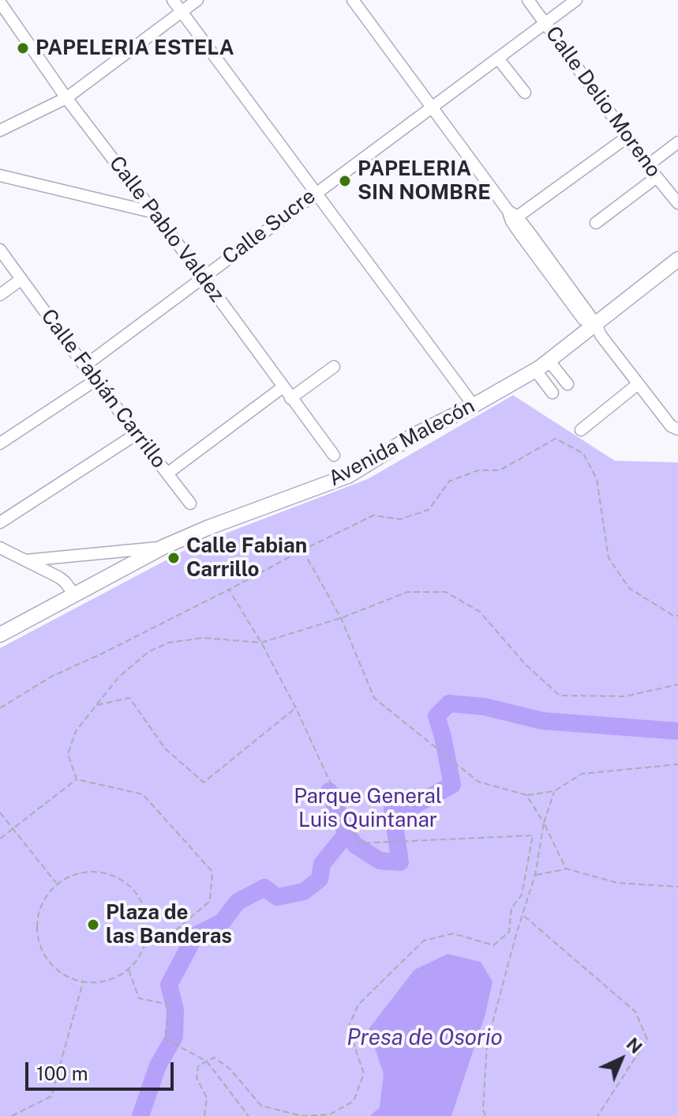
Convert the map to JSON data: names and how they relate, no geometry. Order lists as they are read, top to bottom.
{
  "streets": {
    "main road": ["Avenida Malecón"],
    "street": [
      "Calle Delio Moreno",
      "Calle Sucre",
      "Calle Pablo Valdez",
      "Calle Fabián Carrillo"
    ]
  },
  "crossings": [
    ["Calle Delio Moreno", "Calle Sucre"],
    ["Calle Sucre", "Calle Pablo Valdez"],
    ["Calle Sucre", "Calle Fabián Carrillo"]
  ],
  "water": ["Presa de Osorio"],
  "parks": ["Parque General Luis Quintanar"],
  "places": [
    "PAPELERIA ESTELA",
    "PAPELERIA SIN NOMBRE",
    "Calle Fabian Carrillo",
    "Plaza de las Banderas"
  ],
  "scale_bar": "100 m",
  "north": "top right"
}
